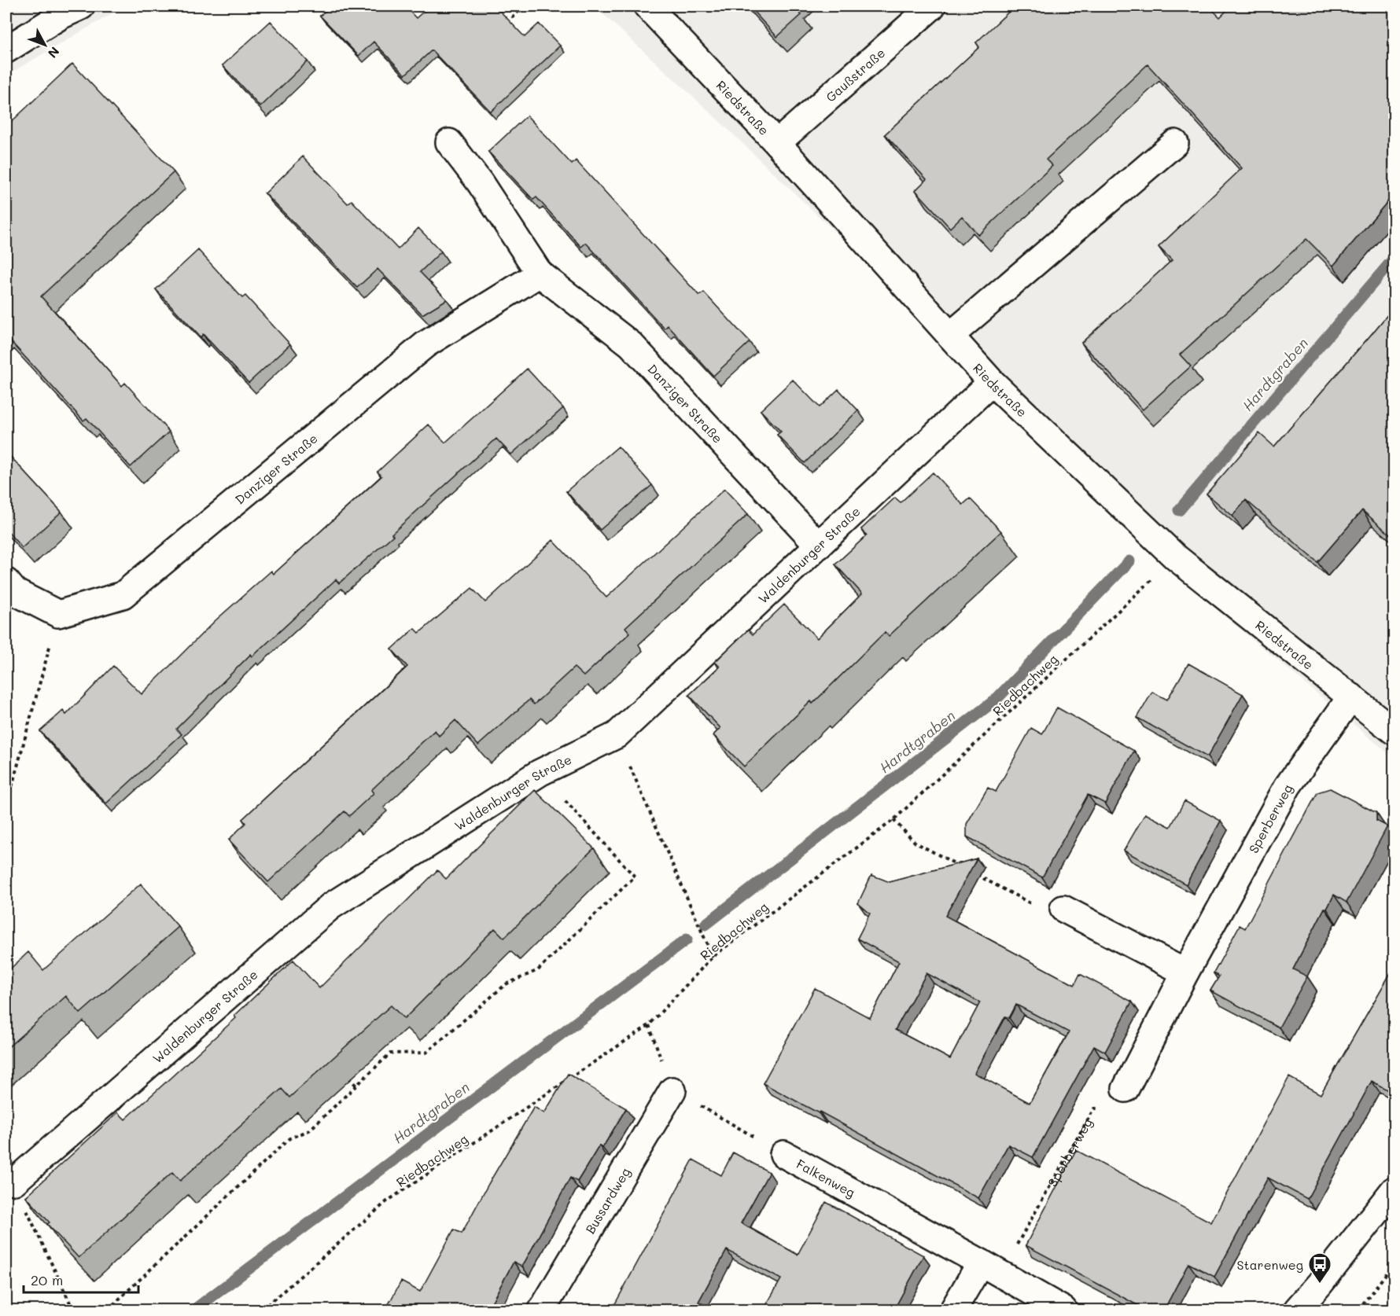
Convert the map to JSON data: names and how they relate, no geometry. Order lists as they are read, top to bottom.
{
  "streets": {
    "street": [
      "Gaußstraße",
      "Riedstraße",
      "Danziger Straße",
      "Waldenburger Straße",
      "Sperberweg",
      "Falkenweg",
      "Bussardweg"
    ],
    "path": ["Riedbachweg"]
  },
  "crossings": [
    ["Gaußstraße", "Riedstraße"],
    ["Riedstraße", "Waldenburger Straße"],
    ["Riedstraße", "Riedbachweg"],
    ["Riedstraße", "Sperberweg"],
    ["Danziger Straße", "Waldenburger Straße"],
    ["Sperberweg", "Falkenweg"],
    ["Falkenweg", "Bussardweg"]
  ],
  "water": ["Hardtgraben"],
  "places": {
    "bus stop": ["Starenweg"]
  },
  "scale_bar": "20 m",
  "north": "bottom right"
}
